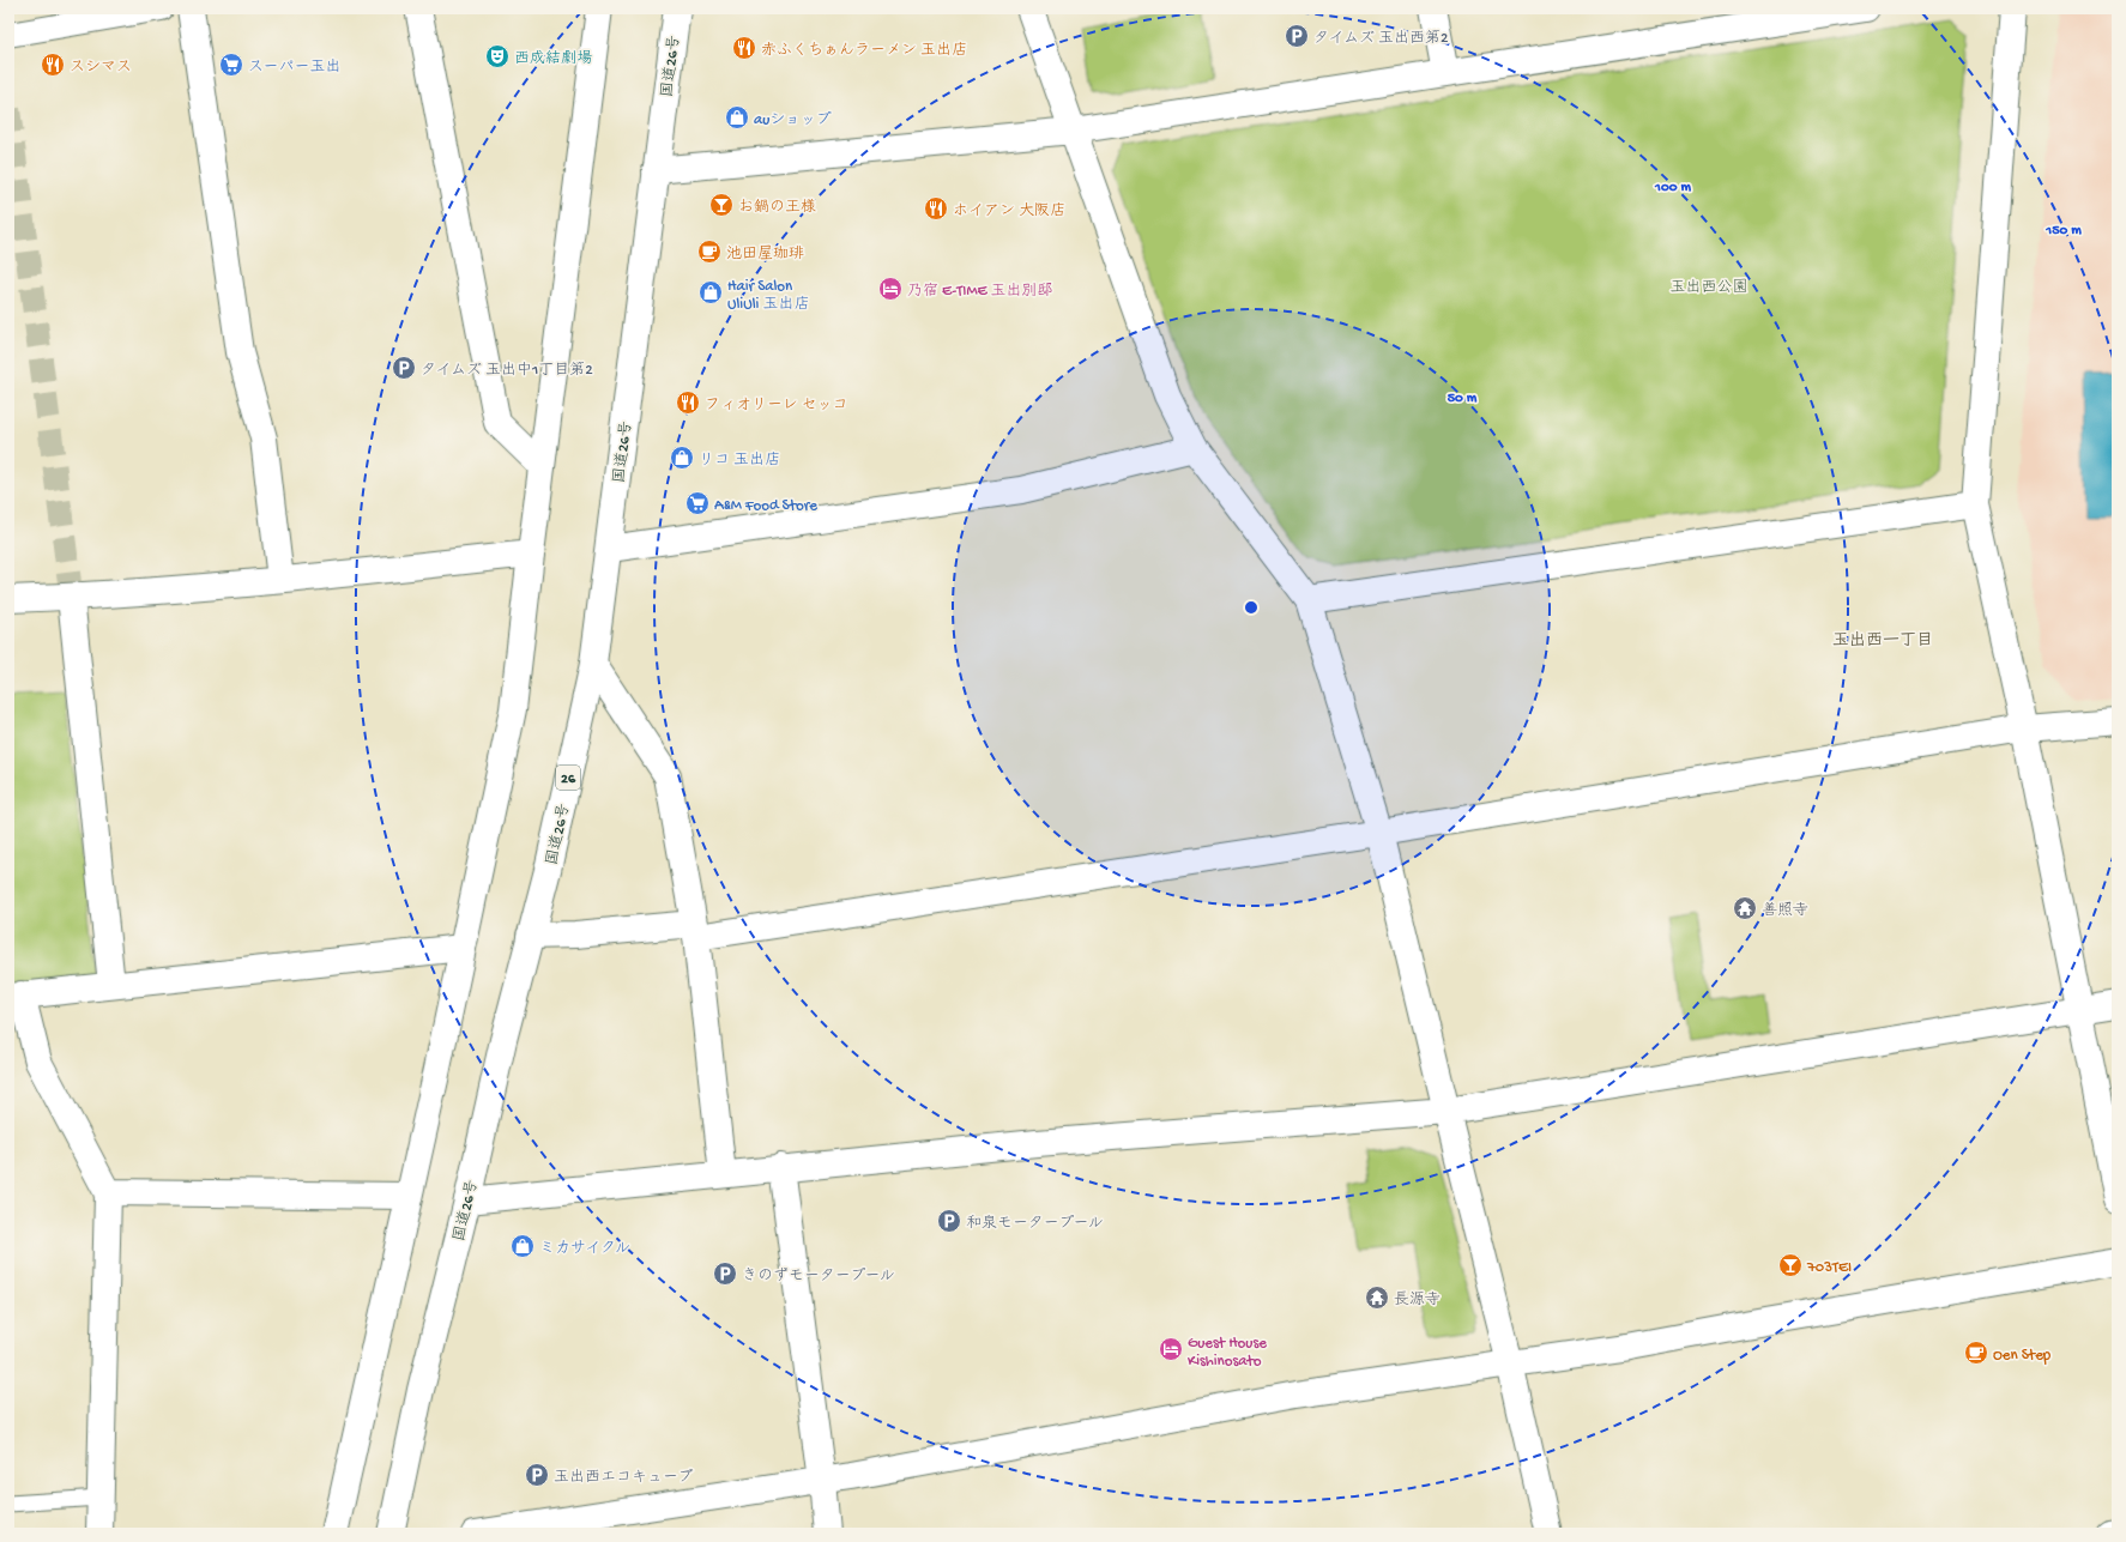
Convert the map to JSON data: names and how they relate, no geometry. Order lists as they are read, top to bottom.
{
  "streets": {
    "main road": ["国道26号", "26"]
  },
  "districts": ["玉出西一丁目"],
  "parks": ["玉出西公園"],
  "places": {
    "parking": [
      "タイムズ 玉出西第2",
      "タイムズ 玉出中1丁目第2",
      "和泉モータープール",
      "きのずモータープール",
      "玉出西エコキューブ"
    ],
    "restaurant": [
      "赤ふくちぁんラーメン 玉出店",
      "スシマス",
      "ホイアン 大阪店",
      "フィオリーレ セッコ"
    ],
    "theatre": ["西成結劇場"],
    "supermarket": ["スーパー玉出", "A&M Food Store"],
    "shop": [
      "auショップ",
      "Hair Salon UliUli 玉出店",
      "リコ 玉出店",
      "ミカサイクル"
    ],
    "bar": ["お鍋の王様", "703TEI"],
    "cafe": ["池田屋珈琲", "Oen Step"],
    "hotel": ["乃宿 E-TIME 玉出別邸", "Guest House Kishinosato"],
    "temple": ["善照寺", "長源寺"]
  },
  "rings": ["100 m", "150 m", "50 m"]
}
